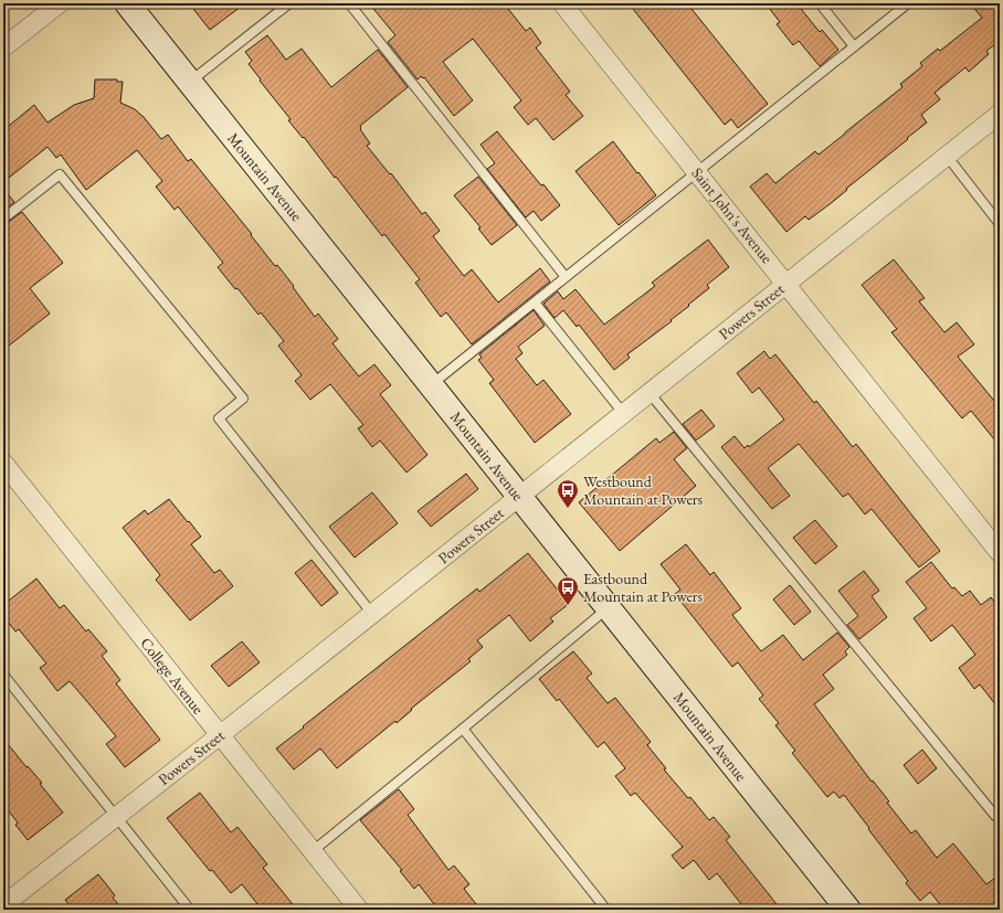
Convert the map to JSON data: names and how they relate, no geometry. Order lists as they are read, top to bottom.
{
  "streets": {
    "main road": ["Mountain Avenue"],
    "street": ["Saint John's Avenue", "Powers Street", "College Avenue"]
  },
  "crossings": [
    ["Mountain Avenue", "Powers Street"],
    ["Saint John's Avenue", "Powers Street"],
    ["Powers Street", "College Avenue"]
  ],
  "places": {
    "bus stop": ["Westbound Mountain at Powers", "Eastbound Mountain at Powers"]
  }
}
